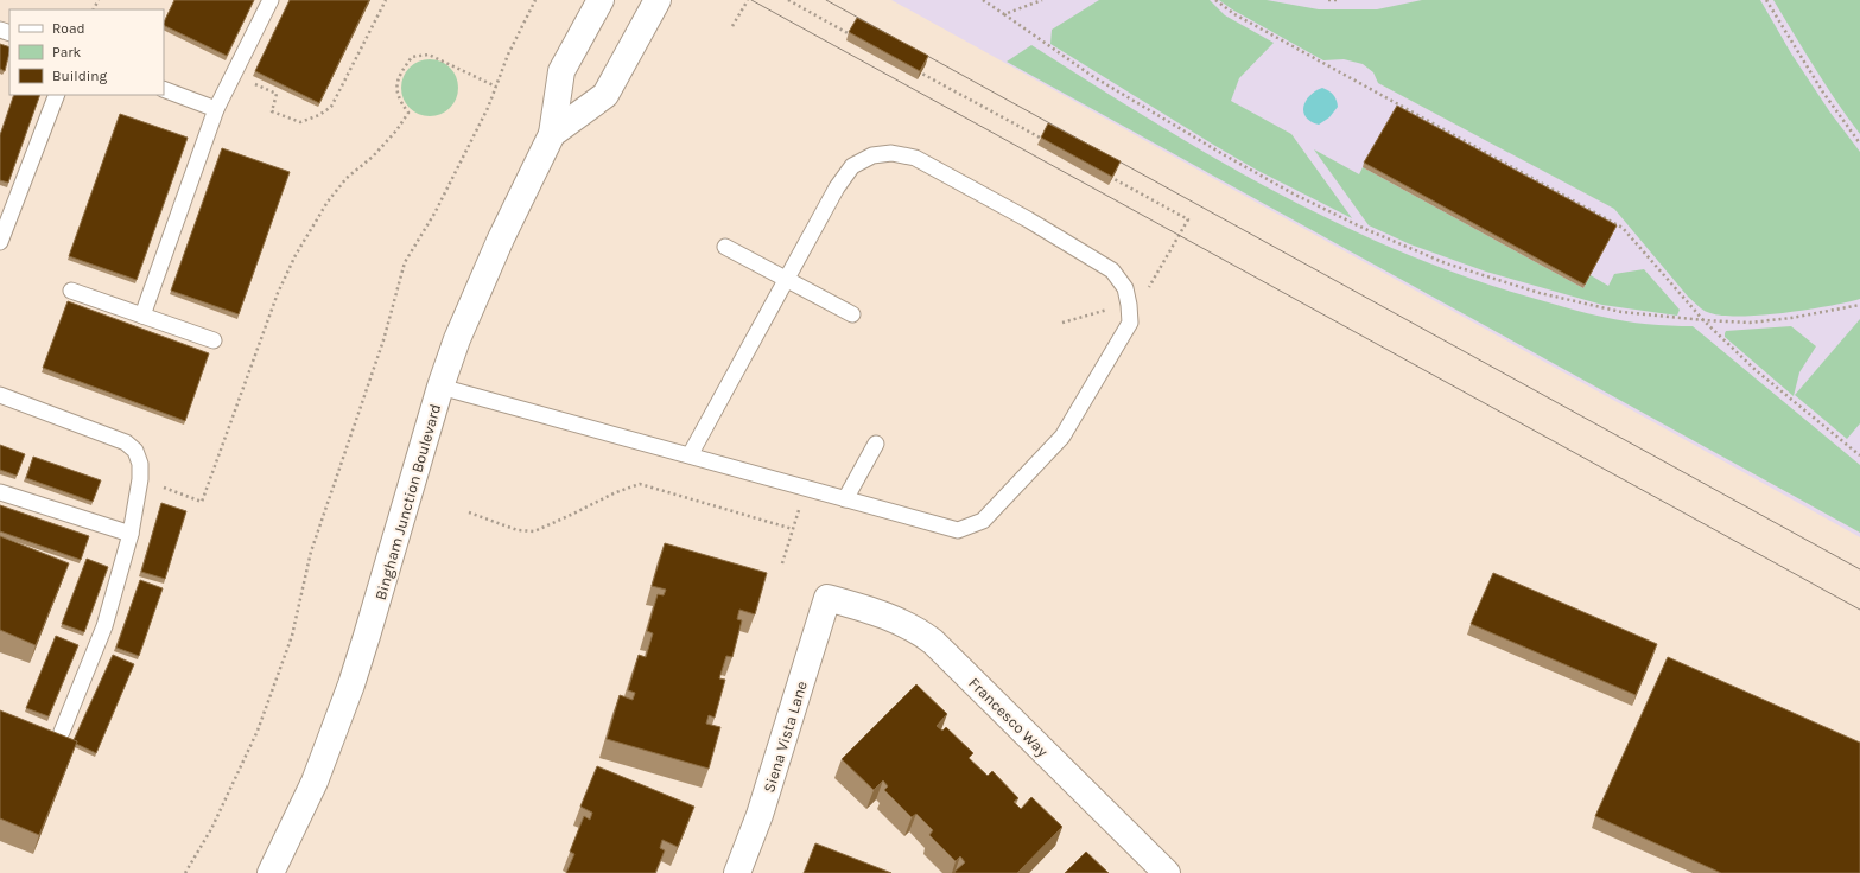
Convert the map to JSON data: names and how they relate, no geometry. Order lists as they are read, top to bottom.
{
  "streets": {
    "main road": ["Bingham Junction Boulevard", "Francesco Way", "Siena Vista Lane"]
  },
  "crossings": [
    ["Francesco Way", "Siena Vista Lane"]
  ],
  "legend": ["Road", "Park", "Building"]
}
